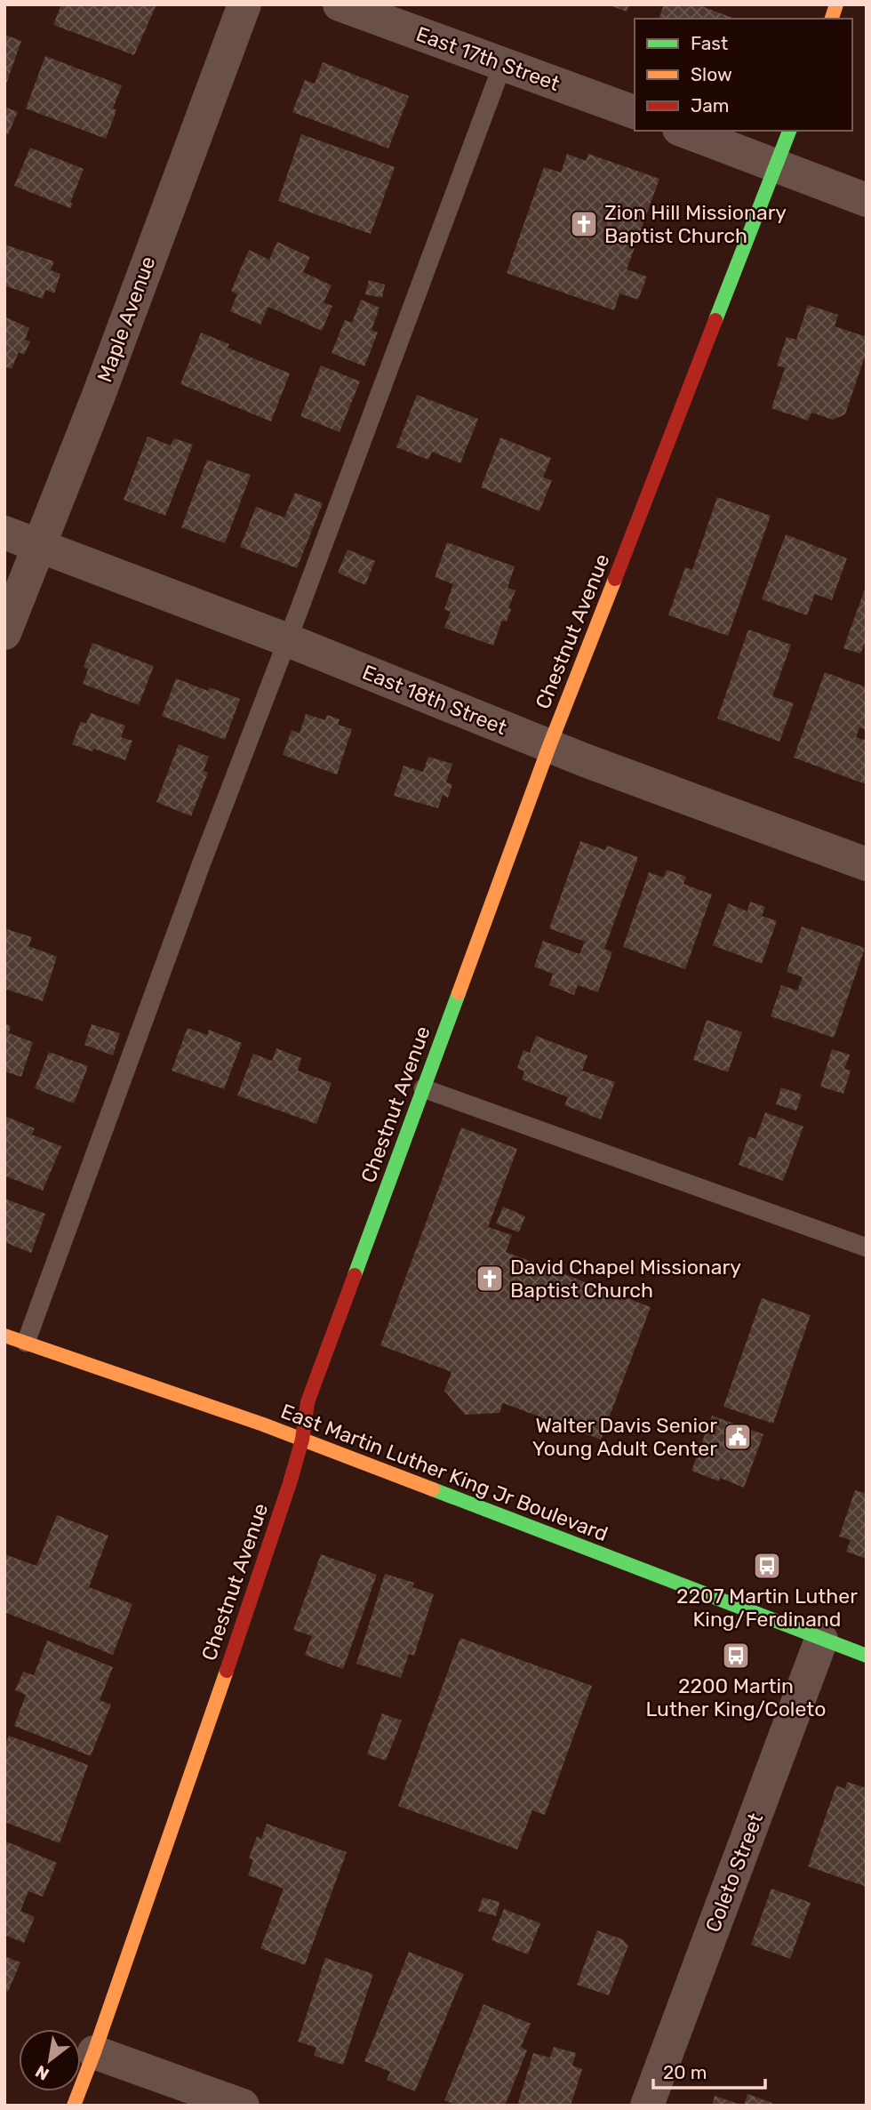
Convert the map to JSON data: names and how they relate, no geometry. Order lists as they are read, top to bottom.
{
  "streets": {
    "main road": ["Chestnut Avenue", "East Martin Luther King Jr Boulevard"],
    "street": [
      "East 17th Street",
      "Maple Avenue",
      "East 18th Street",
      "Coleto Street"
    ]
  },
  "crossings": [
    ["Maple Avenue", "East 18th Street"],
    ["Chestnut Avenue", "East 18th Street"],
    ["Chestnut Avenue", "East Martin Luther King Jr Boulevard"],
    ["East Martin Luther King Jr Boulevard", "Coleto Street"]
  ],
  "places": {
    "church": ["Zion Hill Missionary Baptist Church", "David Chapel Missionary Baptist Church"],
    "public building": ["Walter Davis Senior Young Adult Center"],
    "bus stop": ["2207 Martin Luther King/Ferdinand", "2200 Martin Luther King/Coleto"]
  },
  "legend": ["Fast", "Slow", "Jam"],
  "scale_bar": "20 m",
  "north": "bottom left"
}
